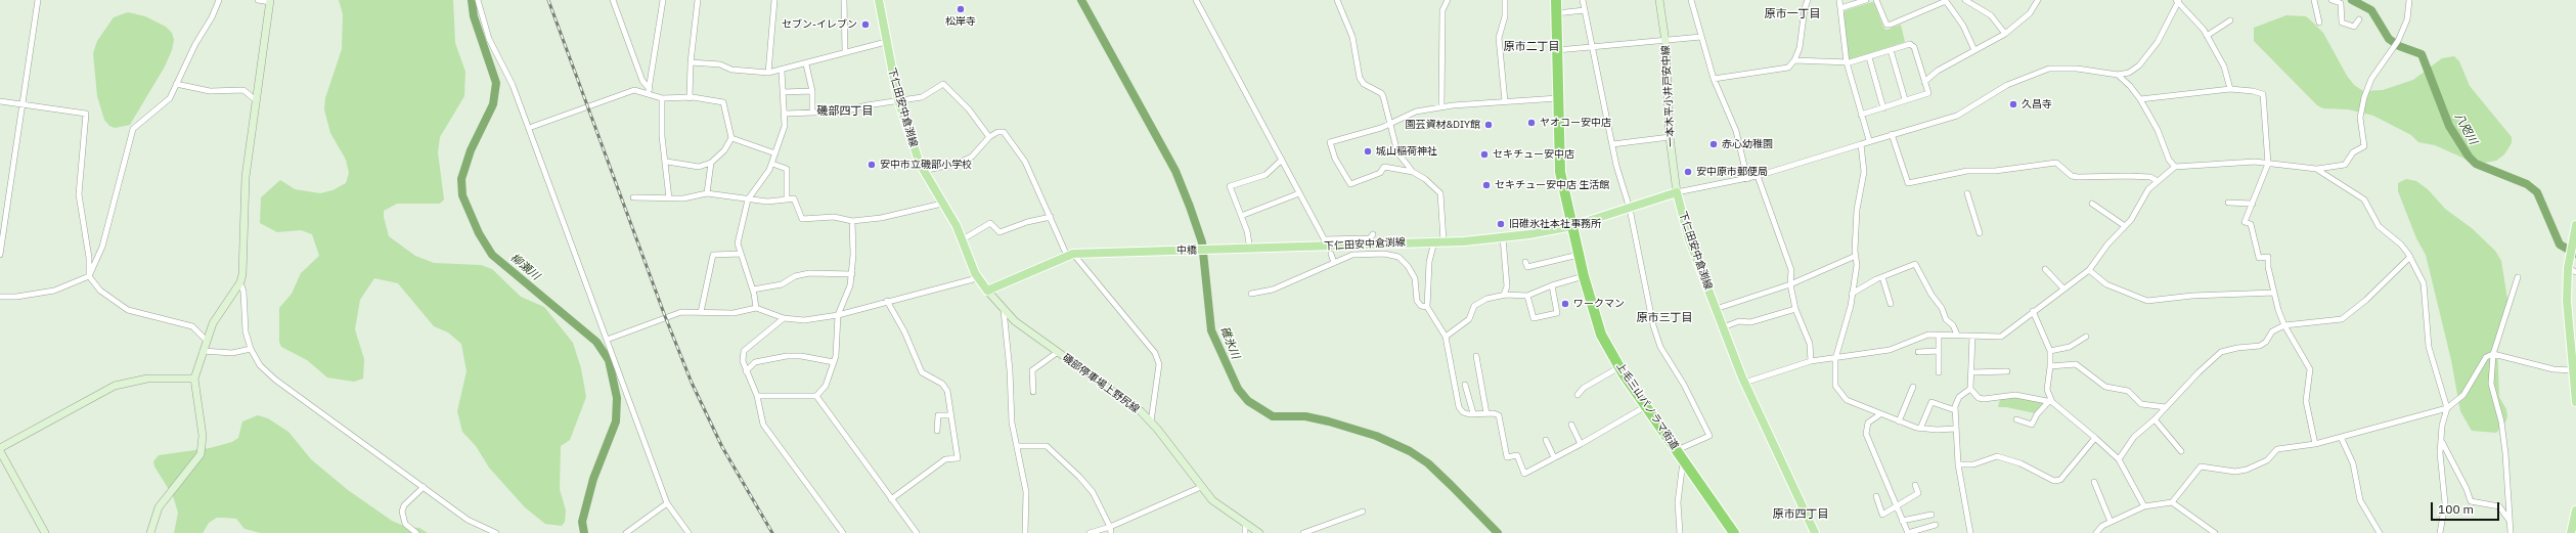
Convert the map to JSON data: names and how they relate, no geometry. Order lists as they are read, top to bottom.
{
  "streets": {
    "highway": ["上毛三山パノラマ街道"],
    "main road": ["下仁田安中倉渕線", "中橋"],
    "street": ["一本木平小井戸安中線", "磯部停車場上野尻線"]
  },
  "crossings": [
    ["一本木平小井戸安中線", "下仁田安中倉渕線"],
    ["下仁田安中倉渕線", "中橋"],
    ["下仁田安中倉渕線", "磯部停車場上野尻線"],
    ["下仁田安中倉渕線", "上毛三山パノラマ街道"]
  ],
  "districts": [
    "原市一丁目",
    "原市二丁目",
    "磯部四丁目",
    "原市三丁目",
    "原市四丁目"
  ],
  "water": ["八咫川", "柳瀬川", "碓氷川"],
  "places": [
    "松岸寺",
    "セブン-イレブン",
    "久昌寺",
    "ヤオコー安中店",
    "園芸資材&DIY館",
    "赤心幼稚園",
    "城山稲荷神社",
    "セキチュー安中店",
    "安中市立磯部小学校",
    "安中原市郵便局",
    "セキチュー安中店 生活館",
    "旧碓氷社本社事務所",
    "ワークマン"
  ],
  "scale_bar": "100 m"
}
